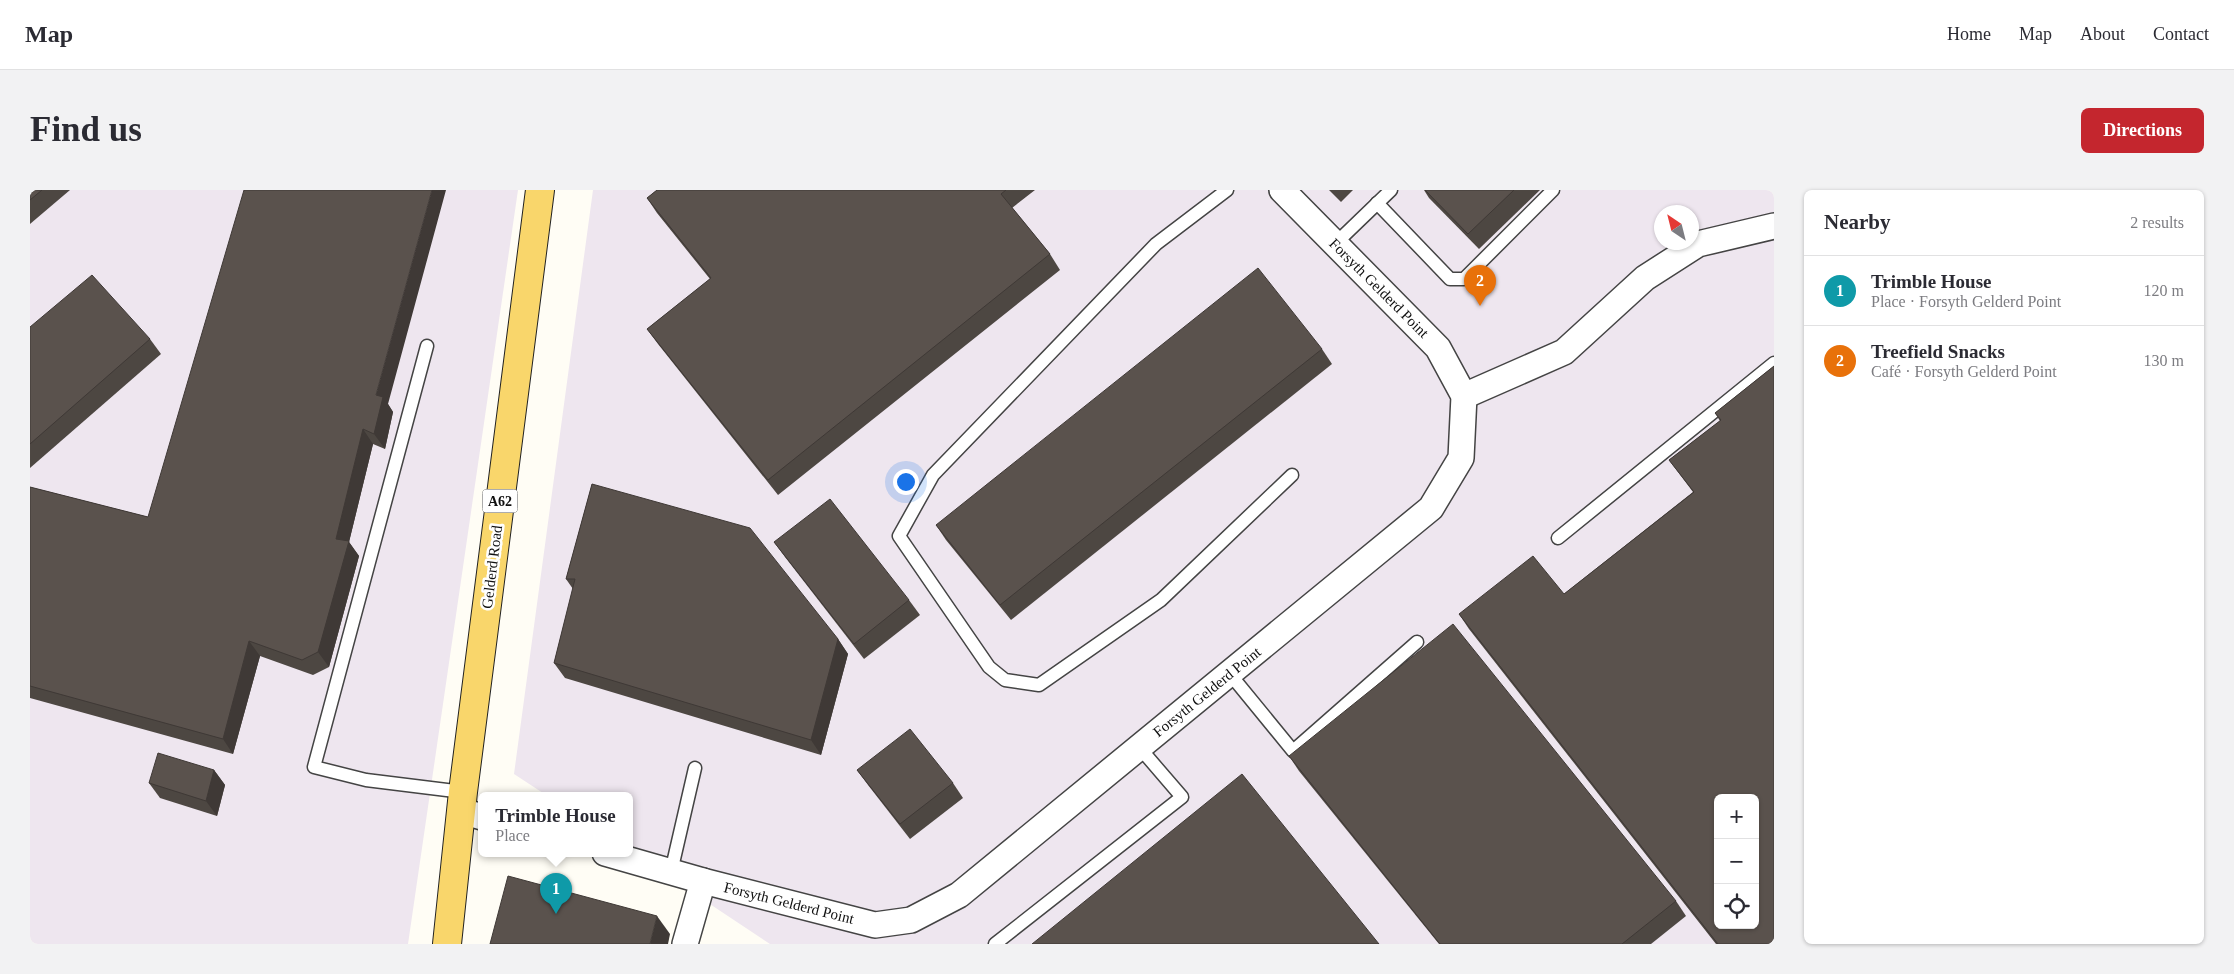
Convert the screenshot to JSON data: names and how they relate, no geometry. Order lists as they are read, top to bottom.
{
  "streets": {
    "main road": ["A62", "Gelderd Road"],
    "street": ["Forsyth Gelderd Point"]
  },
  "north": "top left",
  "page": {
    "header": "Map",
    "nav": [
      "Home",
      "Map",
      "About",
      "Contact"
    ],
    "buttons": "Directions",
    "title": "Find us",
    "heading": ["Nearby", "2 results"],
    "list": [
      {
        "mark": "1",
        "name": "Trimble House",
        "note": "Place · Forsyth Gelderd Point",
        "value": "120 m"
      },
      {
        "mark": "2",
        "name": "Treefield Snacks",
        "note": "Café · Forsyth Gelderd Point",
        "value": "130 m"
      }
    ],
    "pins": ["2", "1"],
    "popup": ["Trimble House", "Place"],
    "map_buttons": ["+", "−"]
  }
}
